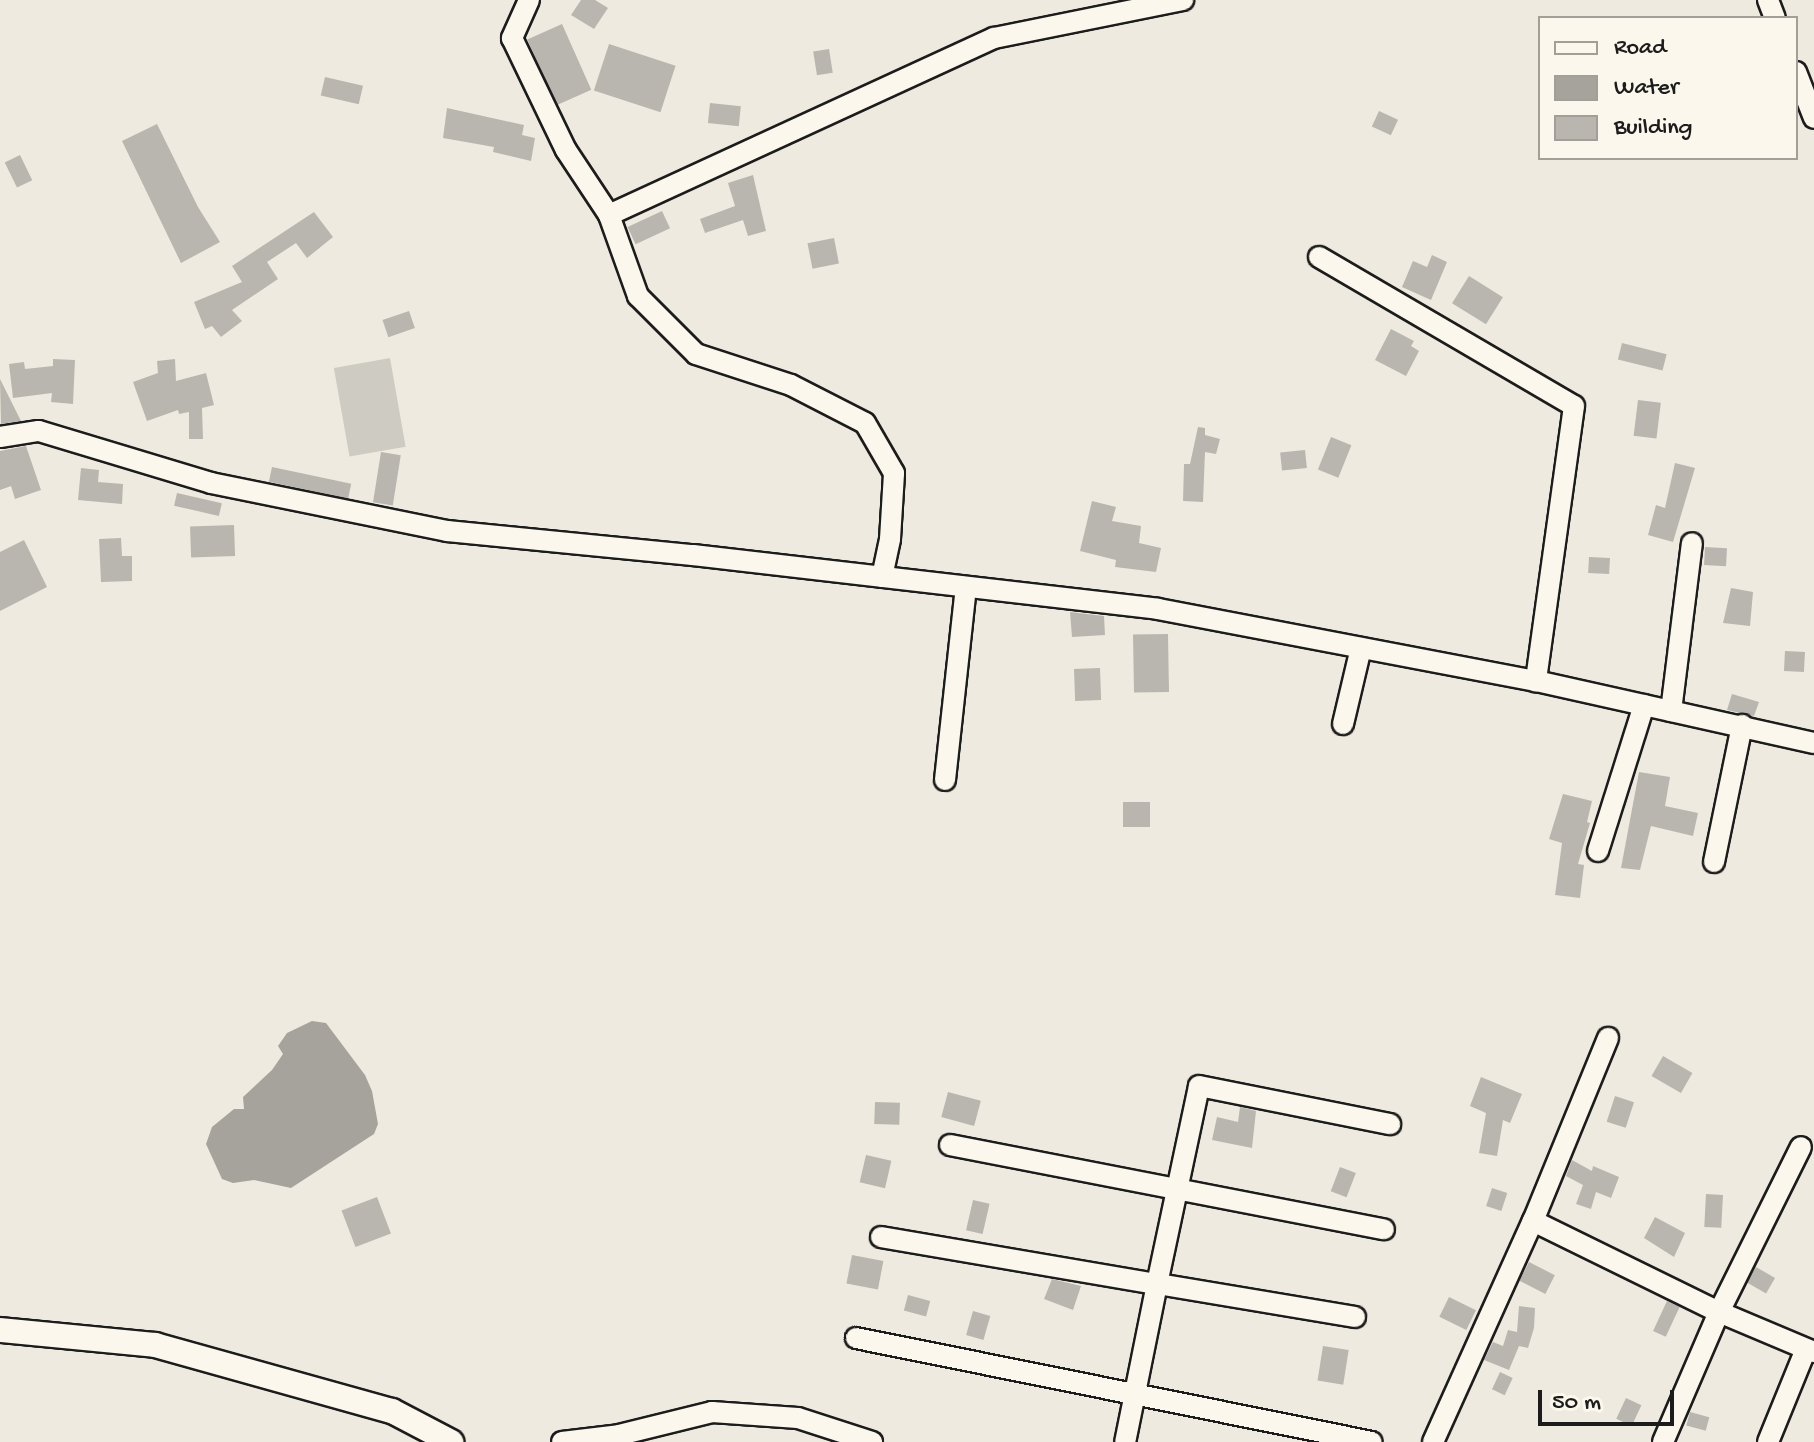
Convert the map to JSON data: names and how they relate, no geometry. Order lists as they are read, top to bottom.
{
  "legend": ["Road", "Water", "Building"],
  "scale_bar": "50 m"
}
